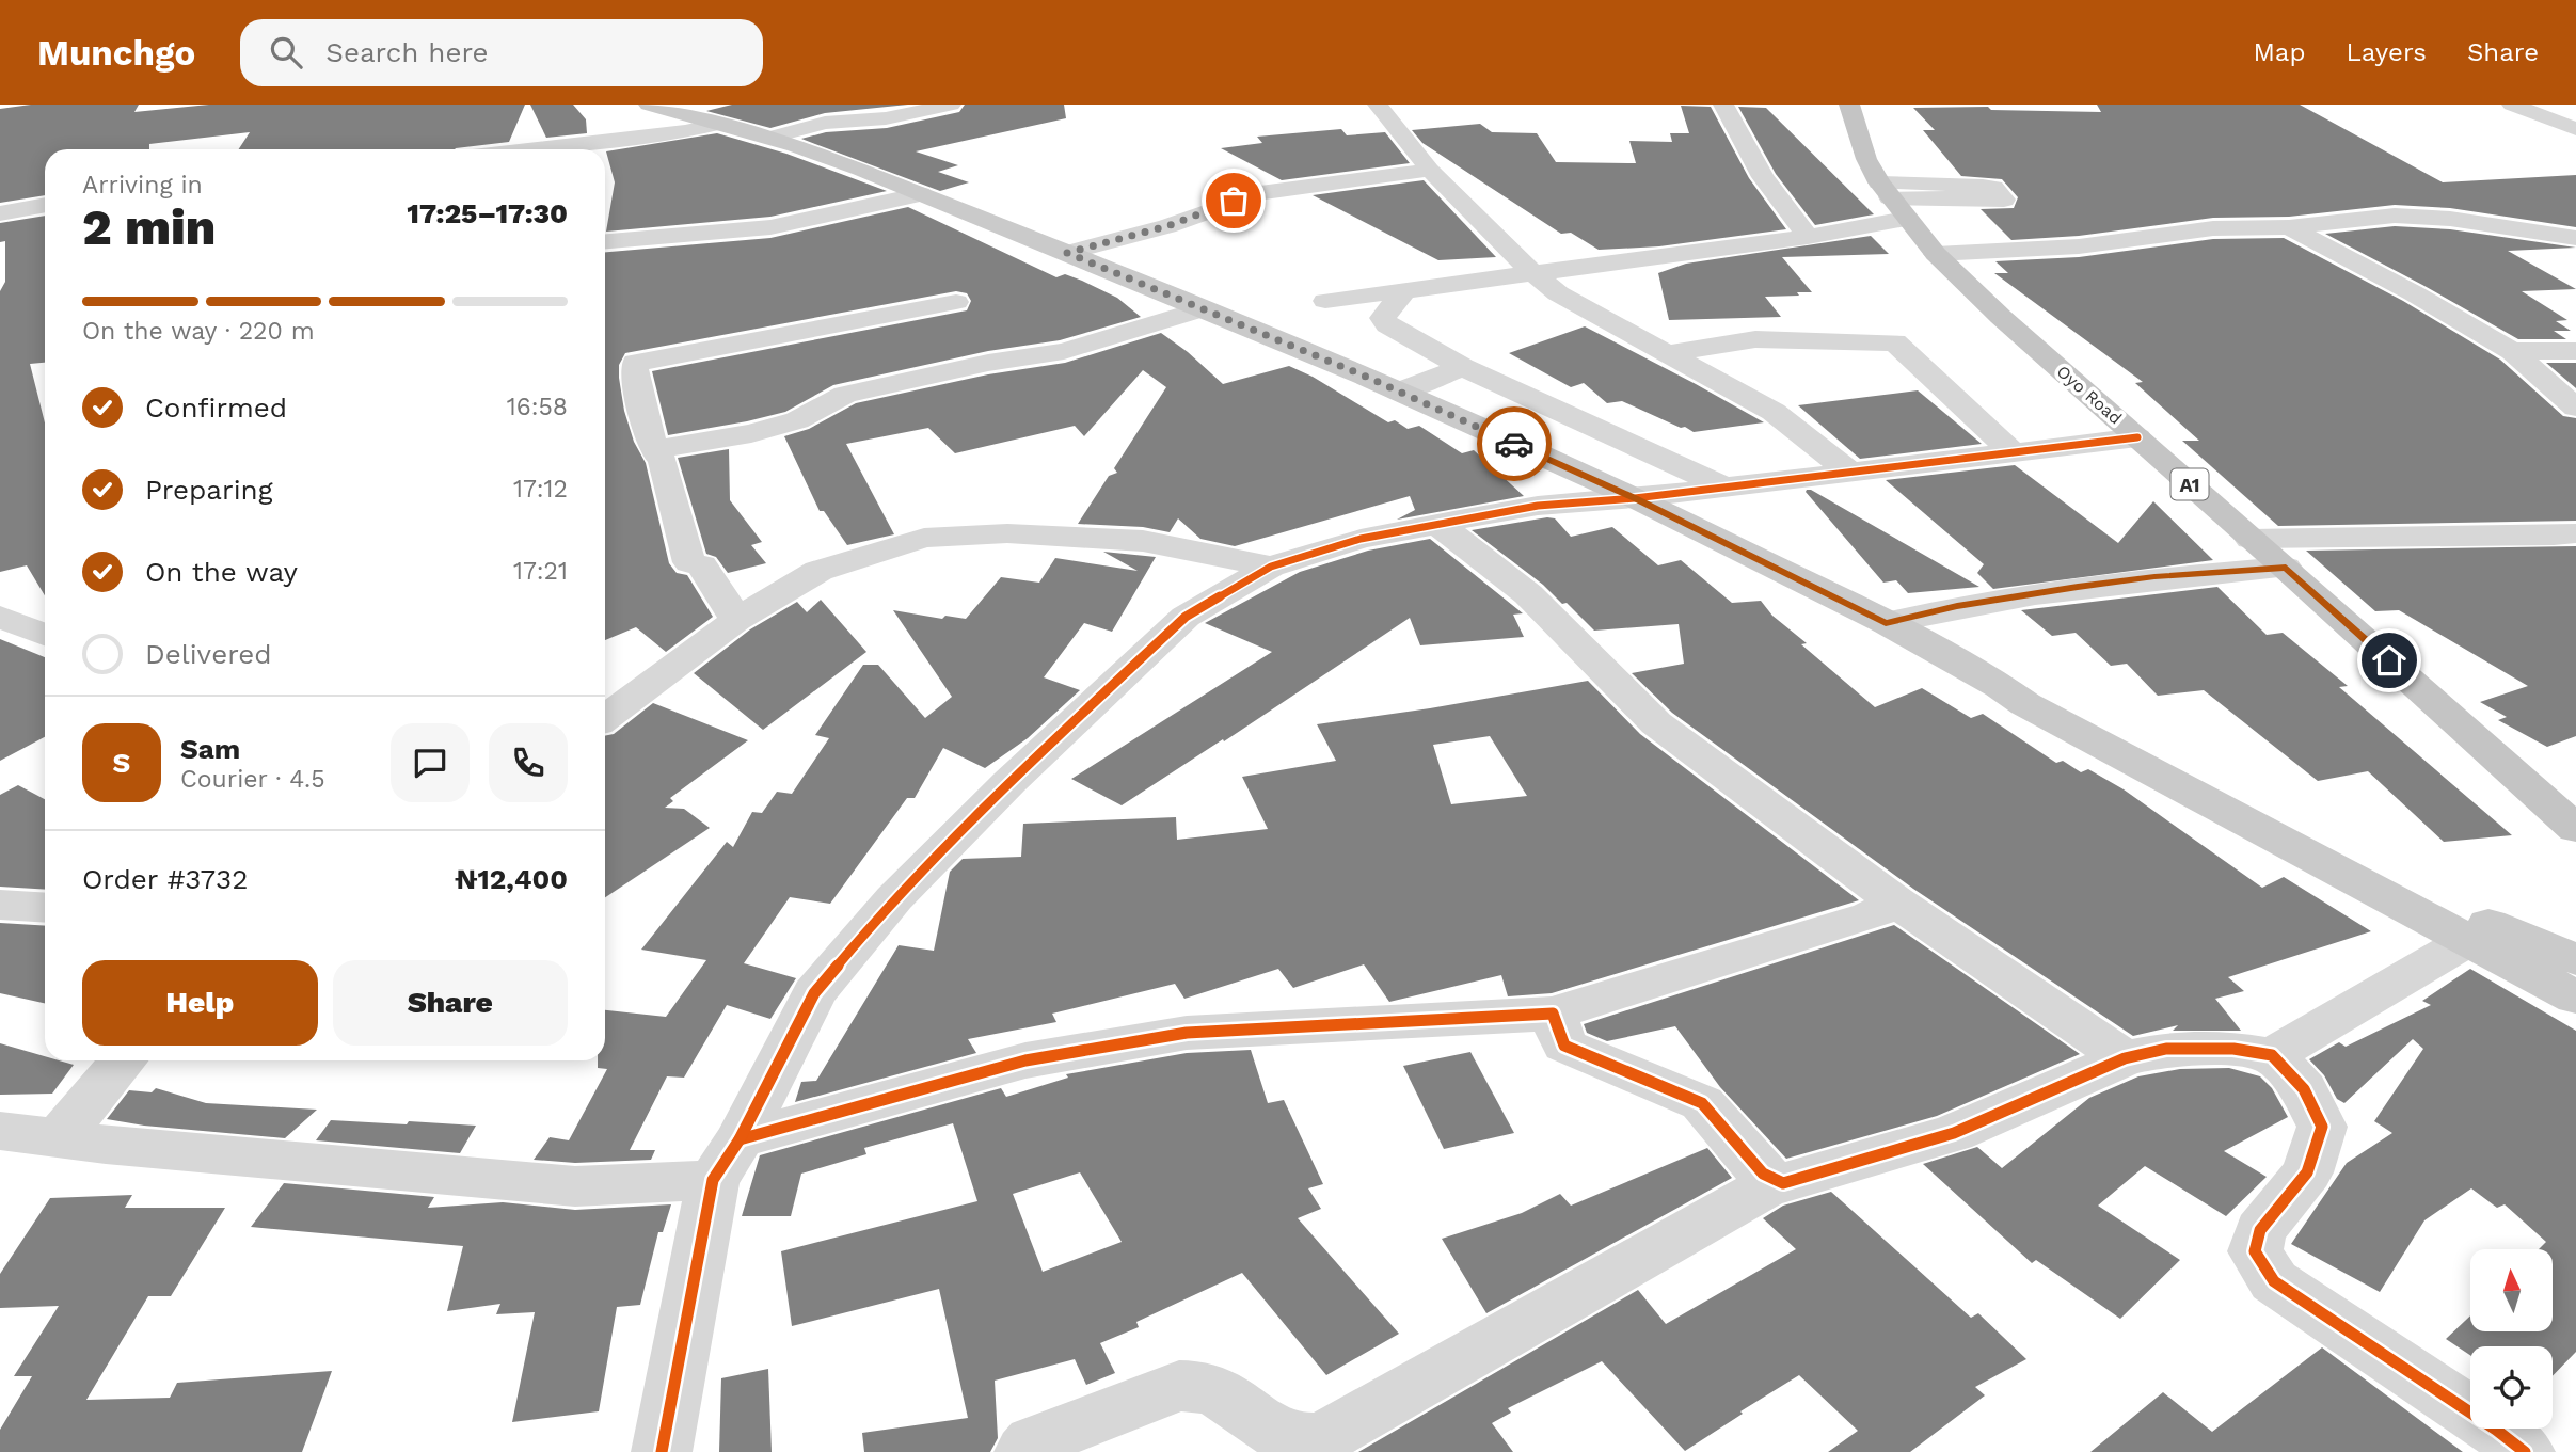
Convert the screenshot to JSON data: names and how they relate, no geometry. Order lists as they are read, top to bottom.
{
  "streets": {
    "highway": ["Oyo Road", "A1"]
  },
  "north": "top",
  "page": {
    "header": "Munchgo",
    "search": "Search here",
    "nav": ["Map", "Layers", "Share"],
    "heading": ["2 min", "Arriving in", "17:25–17:30"],
    "panel": [
      "Sam",
      "Courier · 4.5",
      "Order #3732",
      "₦12,400"
    ],
    "bar": "On the way · 220 m",
    "list": [
      ["Confirmed", "16:58"],
      ["Preparing", "17:12"],
      ["On the way", "17:21"],
      "Delivered"
    ],
    "round": "S",
    "buttons": ["Help", "Share"]
  }
}
